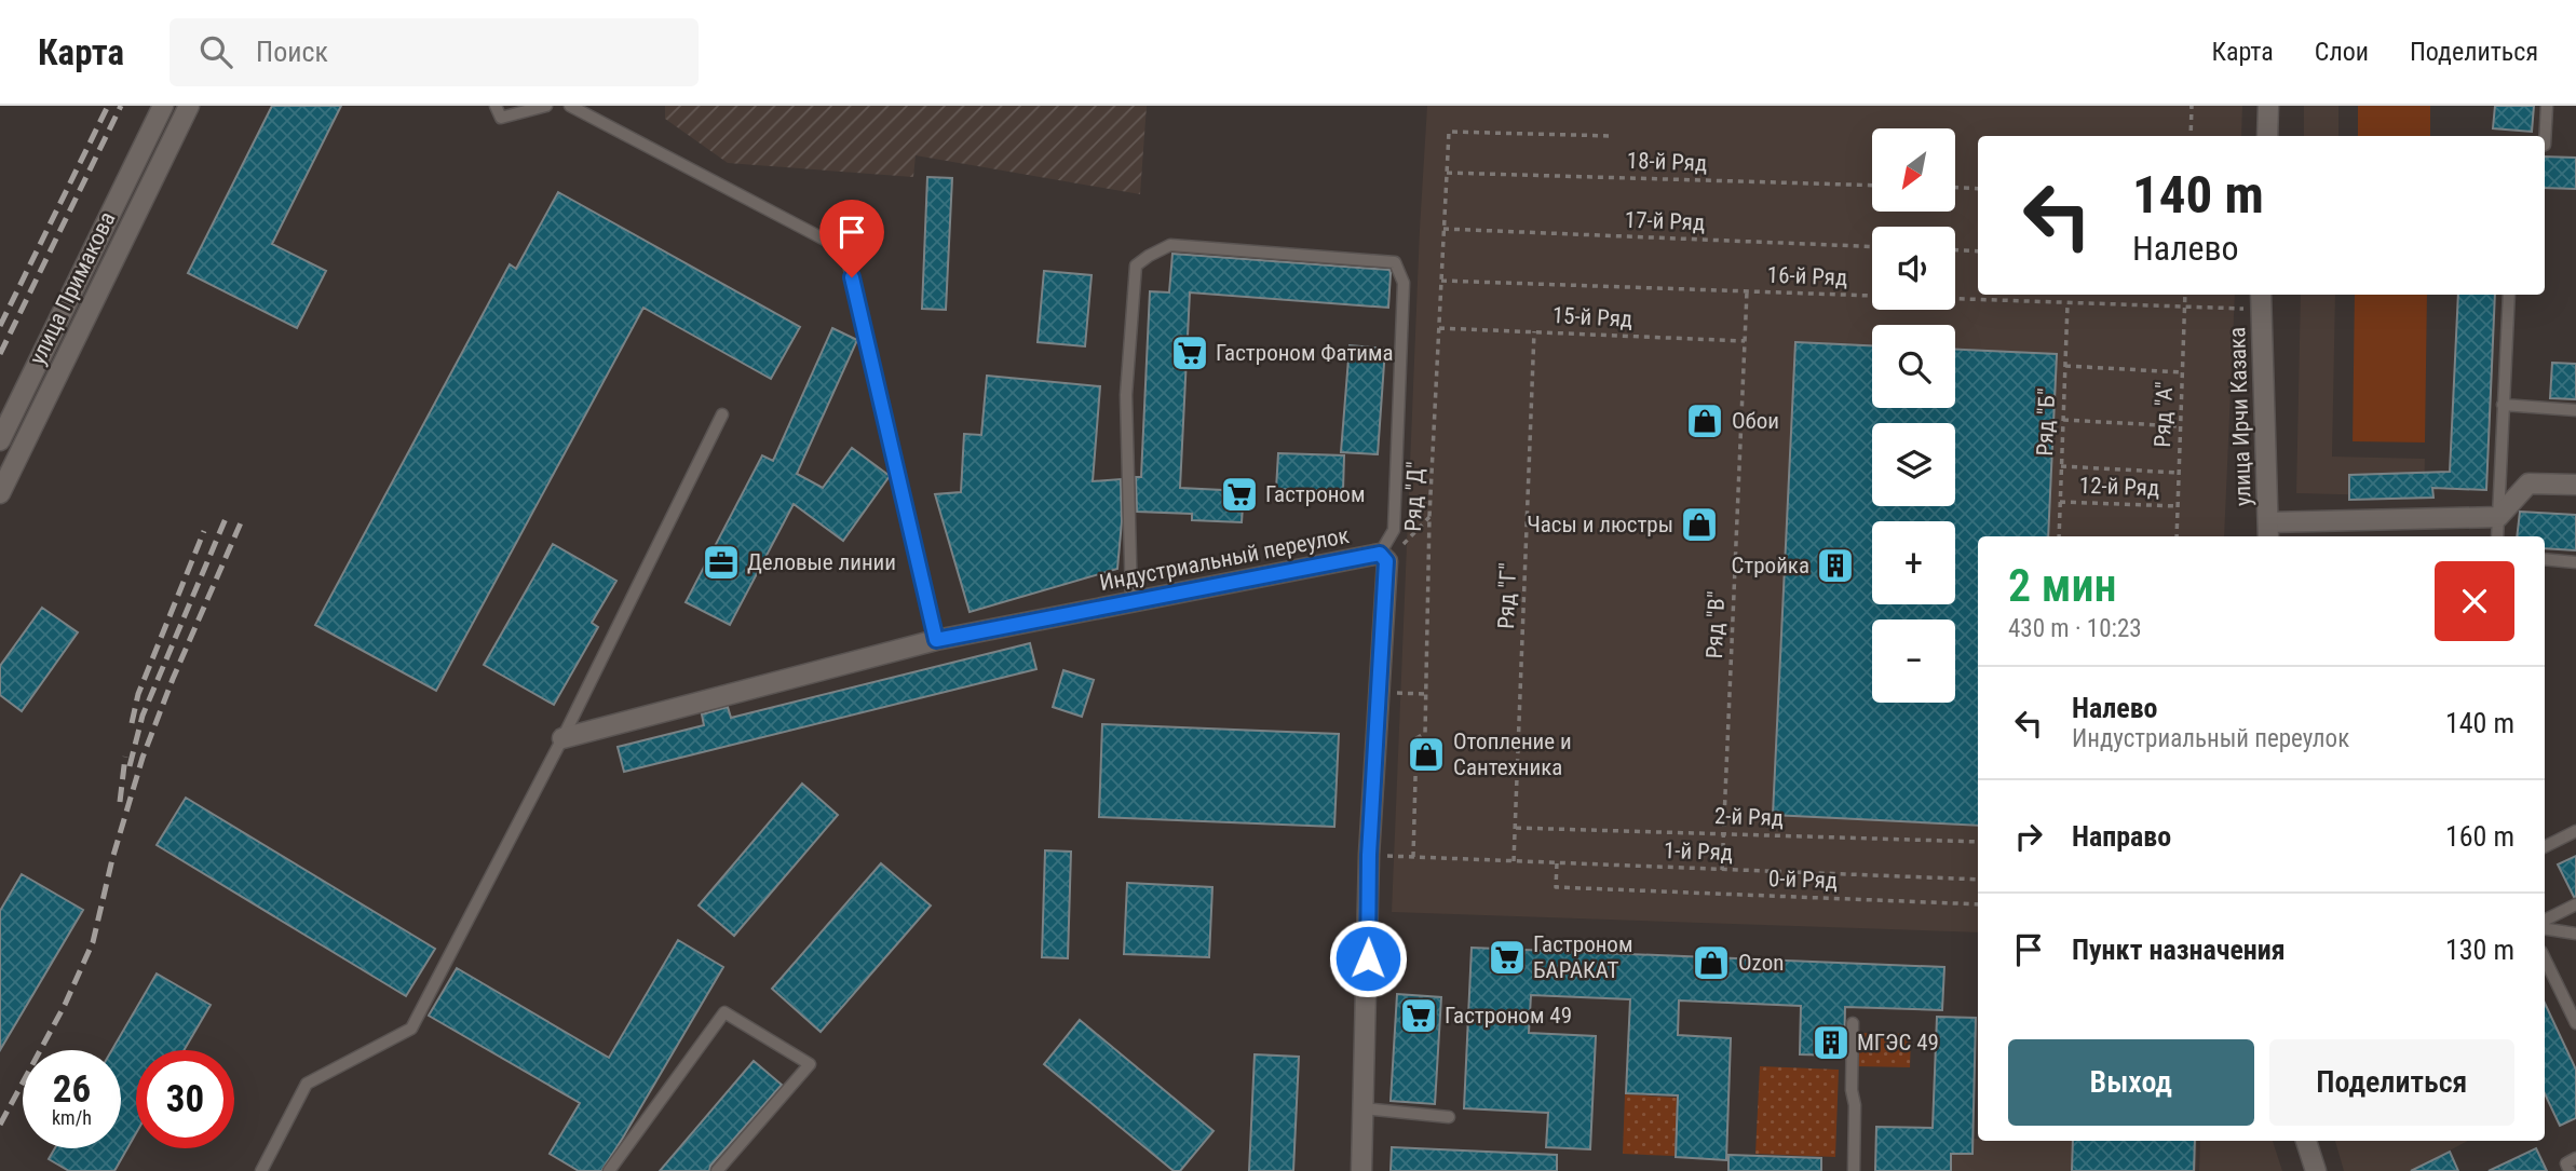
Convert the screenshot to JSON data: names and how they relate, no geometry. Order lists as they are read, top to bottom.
{
  "streets": {
    "street": ["улица Примакова", "улица Ирчи Казака", "Индустриальный переулок"],
    "path": [
      "18-й Ряд",
      "17-й Ряд",
      "16-й Ряд",
      "15-й Ряд",
      "Ряд \"А\"",
      "Ряд \"Б\"",
      "12-й Ряд",
      "Ряд \"Д\"",
      "Ряд \"Г\"",
      "Ряд \"В\"",
      "2-й Ряд",
      "1-й Ряд",
      "0-й Ряд"
    ]
  },
  "crossings": [
    ["18-й Ряд", "Ряд \"Д\""],
    ["17-й Ряд", "Ряд \"Д\""],
    ["16-й Ряд", "Ряд \"А\""],
    ["16-й Ряд", "улица Ирчи Казака"],
    ["16-й Ряд", "Ряд \"Б\""],
    ["16-й Ряд", "Ряд \"Д\""],
    ["16-й Ряд", "Ряд \"В\""],
    ["15-й Ряд", "Ряд \"Д\""],
    ["15-й Ряд", "Ряд \"Г\""],
    ["15-й Ряд", "Ряд \"В\""],
    ["Ряд \"А\"", "12-й Ряд"],
    ["Ряд \"Б\"", "12-й Ряд"],
    ["Ряд \"Д\"", "1-й Ряд"],
    ["Ряд \"Г\"", "2-й Ряд"],
    ["Ряд \"Г\"", "1-й Ряд"],
    ["Ряд \"В\"", "2-й Ряд"],
    ["Ряд \"В\"", "1-й Ряд"],
    ["1-й Ряд", "0-й Ряд"]
  ],
  "places": {
    "supermarket": [
      "Гастроном Фатима",
      "Гастроном",
      "Гастроном БАРАКАТ",
      "Гастроном 49"
    ],
    "shop": [
      "Обои",
      "Часы и люстры",
      "Отопление и Сантехника",
      "Ozon"
    ],
    "office": ["Деловые линии"],
    "building": ["Стройка", "МГЭС 49"]
  },
  "north": "bottom left",
  "page": {
    "header": "Карта",
    "search": "Поиск",
    "nav": ["Карта", "Слои", "Поделиться"],
    "map_buttons": ["+", "−"],
    "turn": ["140 m", "Налево"],
    "heading": ["2 мин", "430 m · 10:23"],
    "list": [
      {
        "name": "Налево",
        "note": "Индустриальный переулок",
        "value": "140 m"
      },
      {
        "name": "Направо",
        "value": "160 m"
      },
      {
        "name": "Пункт назначения",
        "value": "130 m"
      }
    ],
    "buttons": ["Выход", "Поделиться"],
    "speed": "26 km/h",
    "limit": "30"
  }
}
